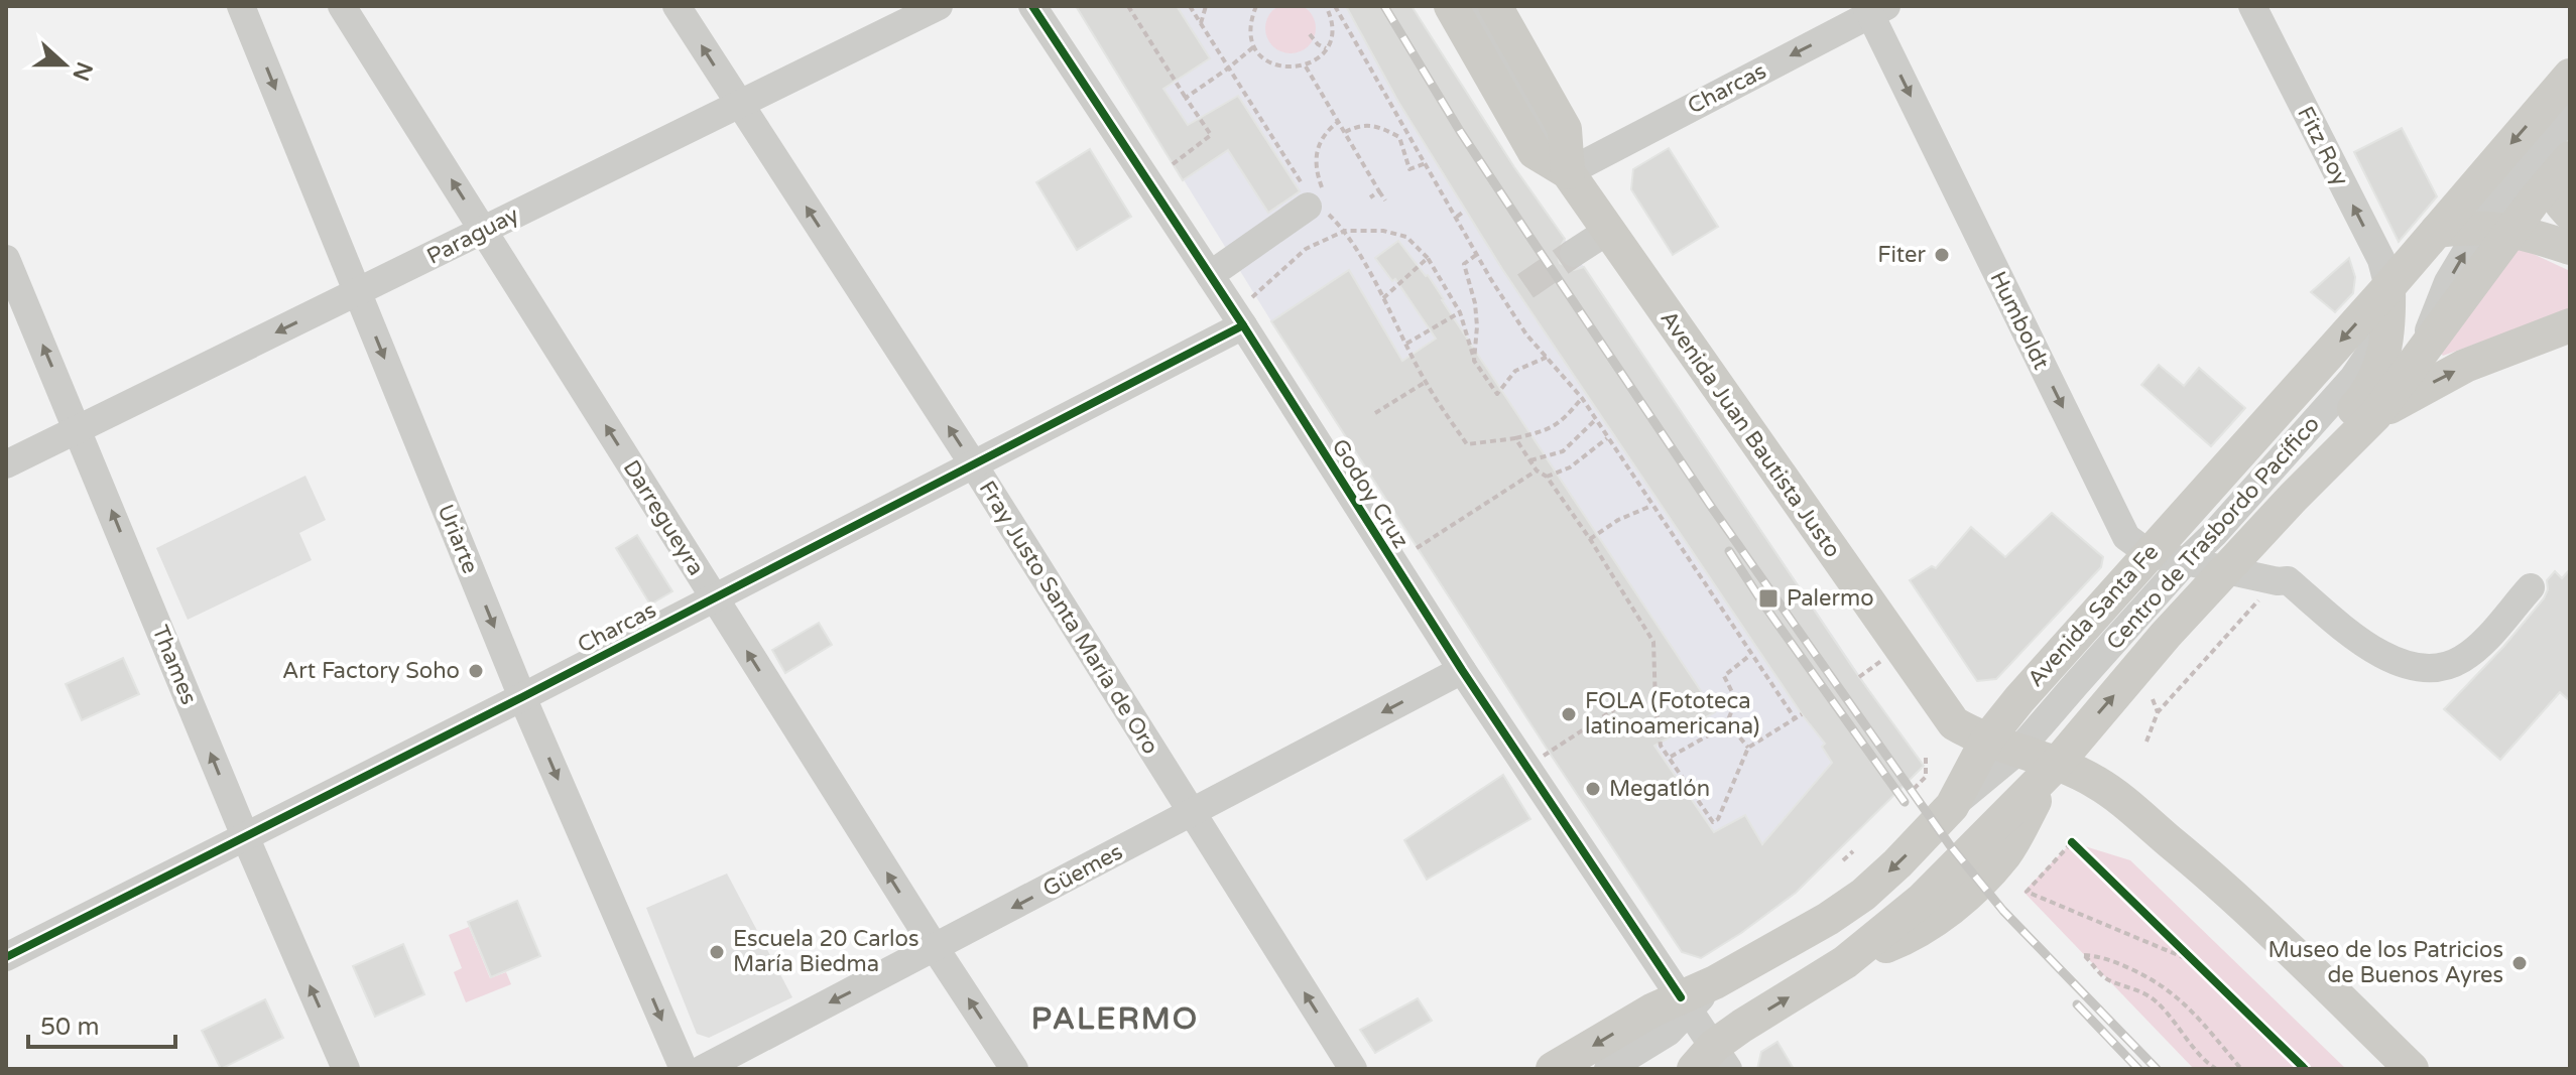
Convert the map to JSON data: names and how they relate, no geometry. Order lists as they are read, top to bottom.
{
  "streets": {
    "main road": ["Avenida Juan Bautista Justo", "Avenida Santa Fe"],
    "street": [
      "Charcas",
      "Fitz Roy",
      "Paraguay",
      "Humboldt",
      "Godoy Cruz",
      "Darregueyra",
      "Centro de Trasbordo Pacífico",
      "Uriarte",
      "Fray Justo Santa María de Oro",
      "Thames",
      "Güemes"
    ]
  },
  "crossings": [
    ["Charcas", "Humboldt"],
    ["Charcas", "Avenida Juan Bautista Justo"],
    ["Charcas", "Godoy Cruz"],
    ["Charcas", "Darregueyra"],
    ["Charcas", "Uriarte"],
    ["Charcas", "Fray Justo Santa María de Oro"],
    ["Charcas", "Thames"],
    ["Fitz Roy", "Avenida Santa Fe"],
    ["Paraguay", "Darregueyra"],
    ["Paraguay", "Uriarte"],
    ["Paraguay", "Fray Justo Santa María de Oro"],
    ["Paraguay", "Thames"],
    ["Humboldt", "Avenida Santa Fe"],
    ["Avenida Juan Bautista Justo", "Centro de Trasbordo Pacífico"],
    ["Avenida Juan Bautista Justo", "Avenida Santa Fe"],
    ["Godoy Cruz", "Avenida Santa Fe"],
    ["Godoy Cruz", "Güemes"],
    ["Darregueyra", "Güemes"],
    ["Centro de Trasbordo Pacífico", "Avenida Santa Fe"],
    ["Fray Justo Santa María de Oro", "Güemes"]
  ],
  "one_way": [
    "Fitz Roy",
    "Humboldt",
    "Darregueyra",
    "Uriarte",
    "Fray Justo Santa María de Oro",
    "Thames",
    "Güemes"
  ],
  "districts": ["PALERMO"],
  "places": {
    "other": [
      "Fiter",
      "Art Factory Soho",
      "FOLA (Fototeca latinoamericana)",
      "Megatlón",
      "Escuela 20 Carlos María Biedma",
      "Museo de los Patricios de Buenos Ayres"
    ],
    "transit": ["Palermo"]
  },
  "scale_bar": "50 m",
  "north": "right"
}
